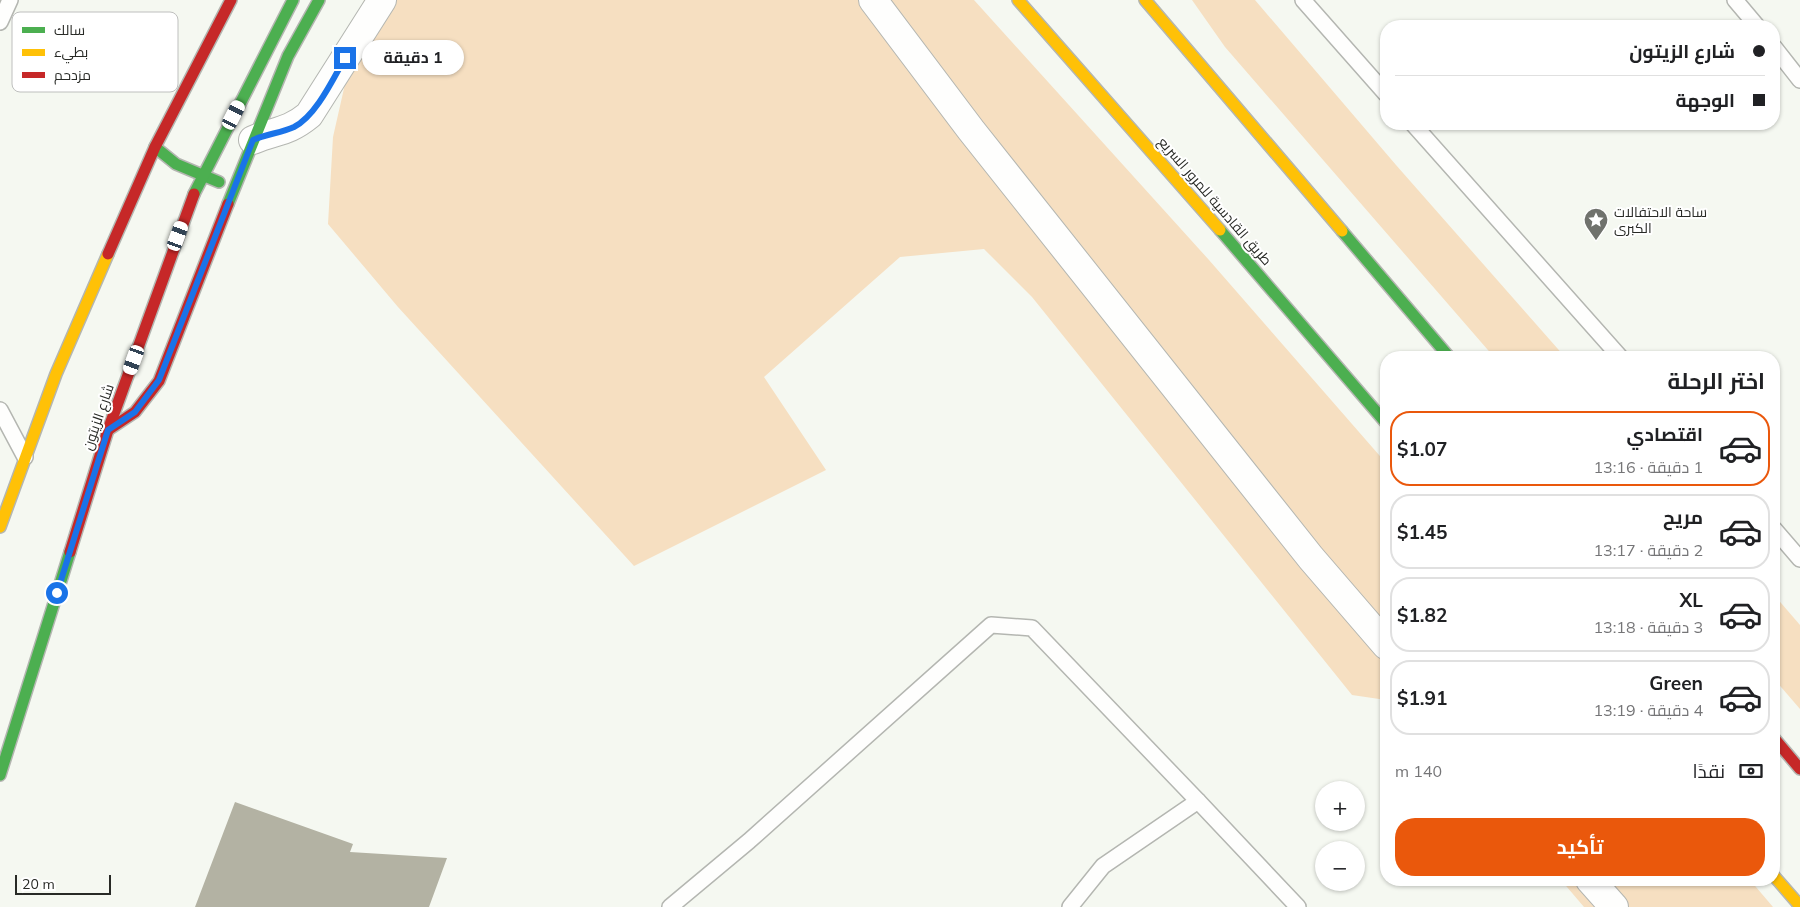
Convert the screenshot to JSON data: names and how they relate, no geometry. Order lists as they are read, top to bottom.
{
  "streets": {
    "main road": ["طريق القادسية للمرور السريع", "شارع الزيتون"]
  },
  "places": {
    "place": ["ساحة الاحتفالات الكبرى"]
  },
  "legend": ["سالك", "بطيء", "مزدحم"],
  "scale_bar": "20 m",
  "page": {
    "banner": ["شارع الزيتون", "الوجهة"],
    "bubble": "1 دقيقة",
    "heading": "اختر الرحلة",
    "list": [
      {
        "name": "اقتصادي",
        "note": "1 دقيقة · 13:16",
        "value": "$1.07"
      },
      {
        "name": "مريح",
        "note": "2 دقيقة · 13:17",
        "value": "$1.45"
      },
      {
        "name": "XL",
        "note": "3 دقيقة · 13:18",
        "value": "$1.82"
      },
      {
        "name": "Green",
        "note": "4 دقيقة · 13:19",
        "value": "$1.91"
      }
    ],
    "pay": ["نقدًا", "140 m"],
    "map_buttons": ["+", "−"],
    "buttons": "تأكيد",
    "scale": "20 m"
  }
}
